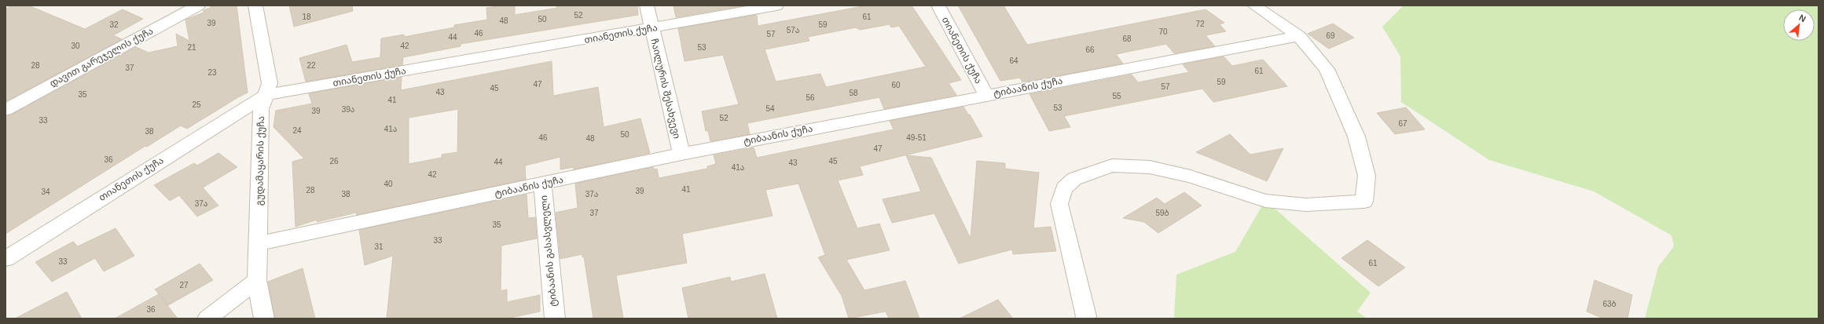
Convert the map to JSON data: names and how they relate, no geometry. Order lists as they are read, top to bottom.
{
  "streets": {
    "street": [
      "თიანეთის ქუჩა",
      "დავით გარეჯელის ქუჩა",
      "ტიბაანის ქუჩა",
      "ჩაილურის შესახვევი",
      "გუდამაყარის ქუჩა",
      "ტიბაანის გასასვლელი"
    ]
  },
  "crossings": [
    ["თიანეთის ქუჩა", "ტიბაანის ქუჩა"],
    ["თიანეთის ქუჩა", "ჩაილურის შესახვევი"],
    ["თიანეთის ქუჩა", "გუდამაყარის ქუჩა"],
    ["ტიბაანის ქუჩა", "ჩაილურის შესახვევი"],
    ["ტიბაანის ქუჩა", "გუდამაყარის ქუჩა"],
    ["ტიბაანის ქუჩა", "ტიბაანის გასასვლელი"]
  ],
  "house_numbers": [
    "52",
    "18",
    "61",
    "50",
    "48",
    "39",
    "72",
    "32",
    "59",
    "57ა",
    "70",
    "46",
    "57",
    "69",
    "44",
    "68",
    "30",
    "42",
    "21",
    "53",
    "66",
    "64",
    "28",
    "22",
    "37",
    "61",
    "23",
    "59",
    "47",
    "60",
    "57",
    "45",
    "43",
    "58",
    "35",
    "55",
    "56",
    "41",
    "25",
    "53",
    "54",
    "39ა",
    "39",
    "52",
    "33",
    "67",
    "41ა",
    "24",
    "38",
    "50",
    "46",
    "49-51",
    "48",
    "47",
    "36",
    "26",
    "45",
    "44",
    "43",
    "41ა",
    "42",
    "40",
    "41",
    "28",
    "39",
    "34",
    "38",
    "37ა",
    "37ა",
    "37",
    "59ბ",
    "35",
    "33",
    "31",
    "33",
    "61",
    "27",
    "63ბ",
    "36"
  ],
  "north": "top right"
}
